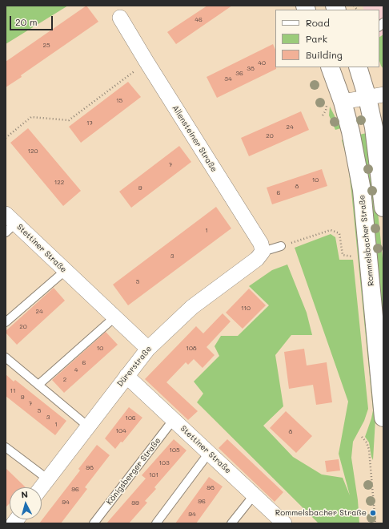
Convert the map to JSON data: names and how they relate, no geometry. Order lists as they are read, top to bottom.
{
  "streets": {
    "main road": ["Rommelsbacher Straße"],
    "street": ["Allensteiner Straße", "Stettiner Straße", "Dürerstraße"],
    "lane": ["Königsberger Straße"]
  },
  "crossings": [
    ["Allensteiner Straße", "Dürerstraße"],
    ["Stettiner Straße", "Dürerstraße"],
    ["Stettiner Straße", "Königsberger Straße"]
  ],
  "places": ["Rommelsbacher Straße"],
  "house_numbers": [
    "46",
    "25",
    "40",
    "38",
    "36",
    "34",
    "15",
    "17",
    "24",
    "20",
    "120",
    "7",
    "10",
    "122",
    "8",
    "9",
    "6",
    "1",
    "3",
    "5",
    "110",
    "24",
    "20",
    "10",
    "108",
    "6",
    "4",
    "2",
    "11",
    "9",
    "7",
    "5",
    "3",
    "106",
    "1",
    "104",
    "8",
    "105",
    "103",
    "98",
    "101",
    "98",
    "96",
    "96",
    "94",
    "99",
    "94"
  ],
  "legend": ["Road", "Park", "Building"],
  "scale_bar": "20 m",
  "north": "top"
}
